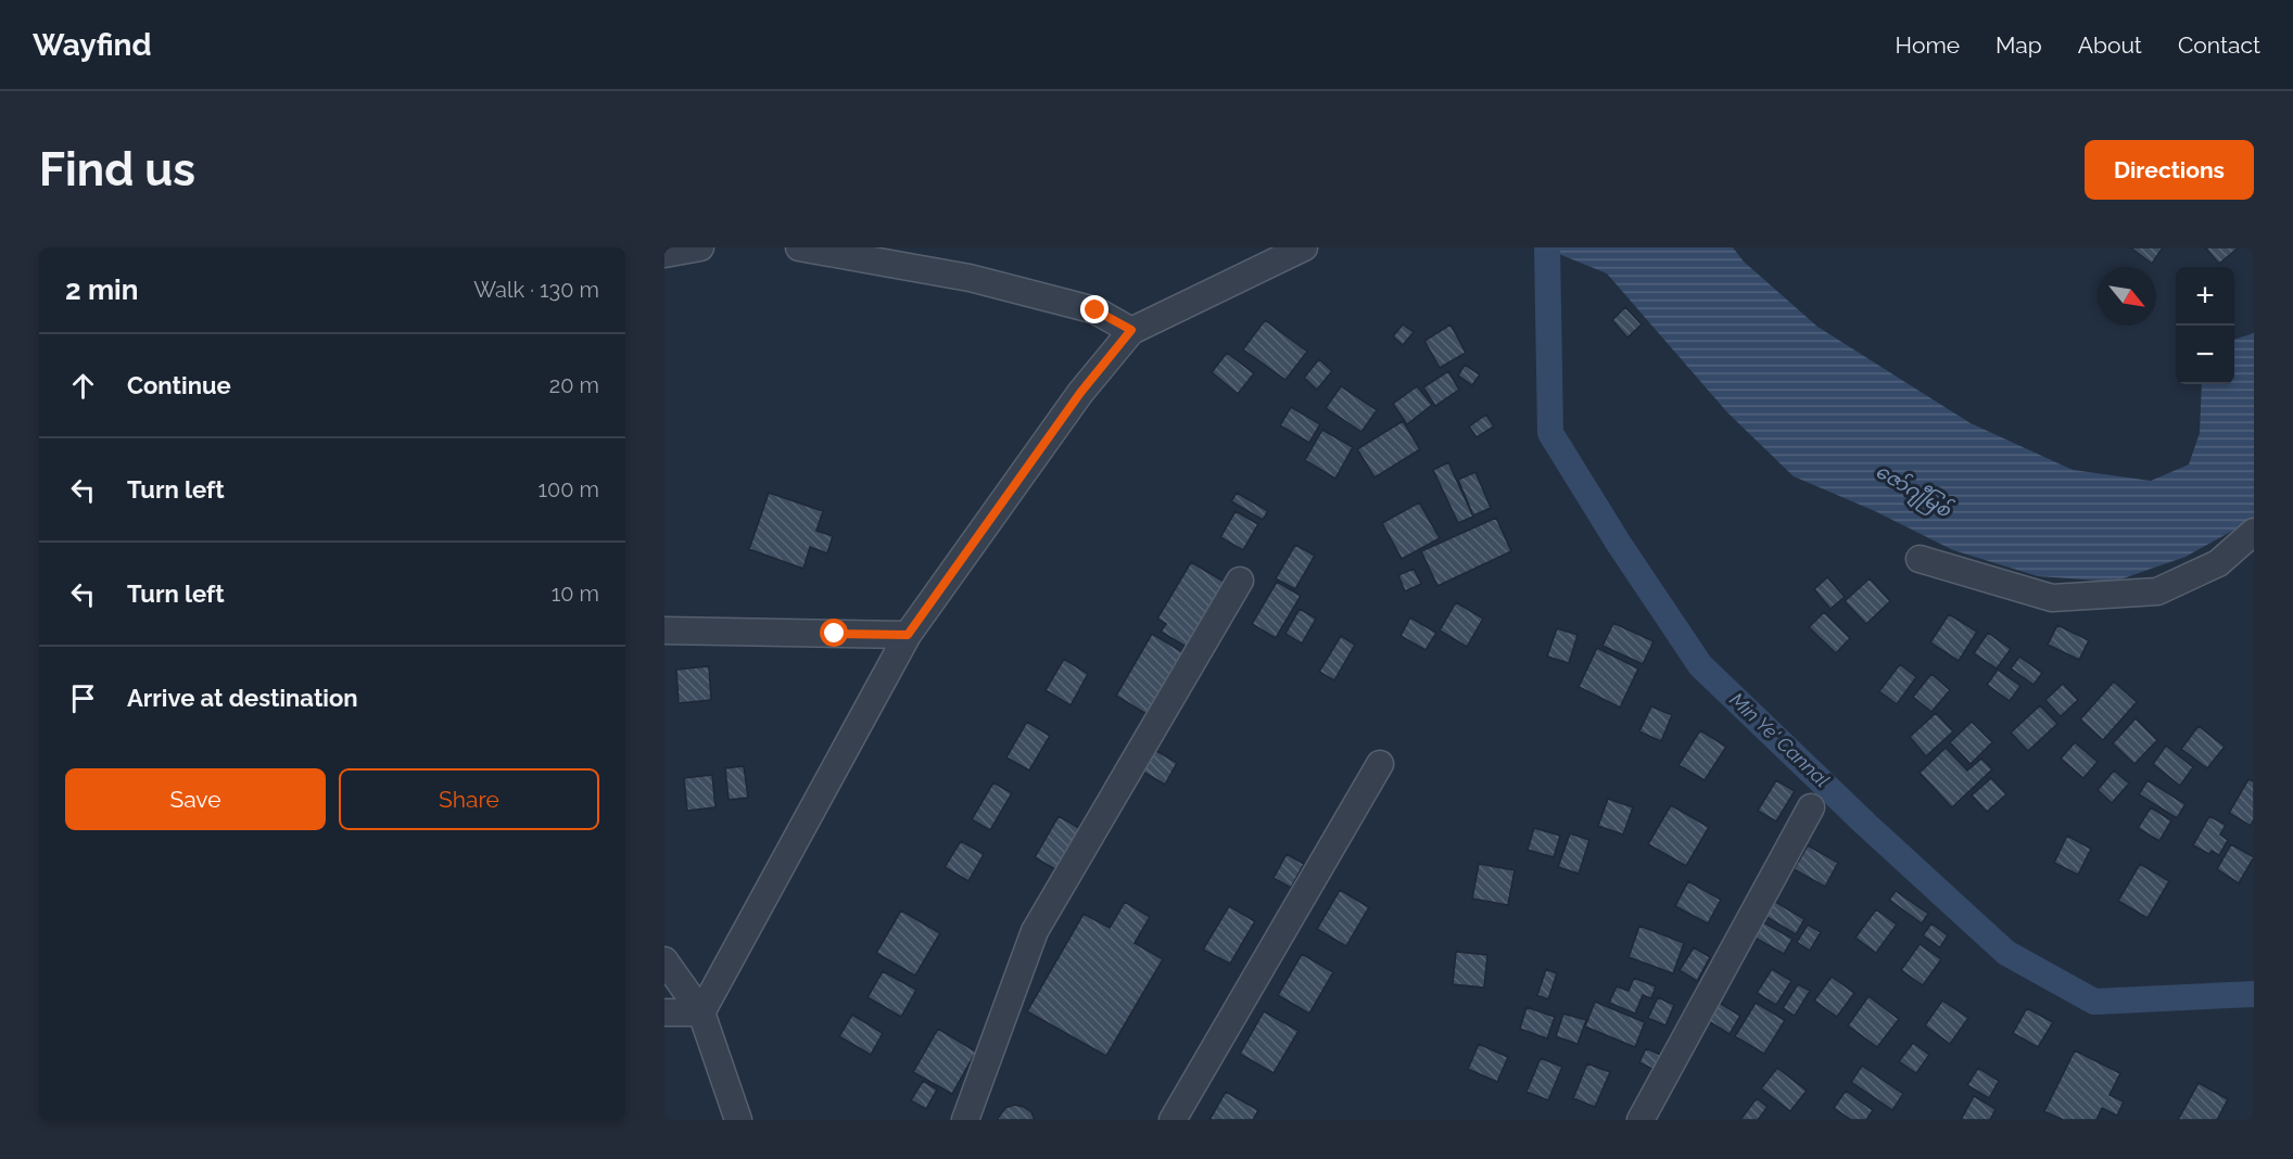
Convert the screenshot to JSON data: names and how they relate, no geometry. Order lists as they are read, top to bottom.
{
  "water": ["ဇော်ဂျီမြစ်", "Min Ye' Cannal"],
  "north": "bottom right",
  "page": {
    "header": "Wayfind",
    "nav": [
      "Home",
      "Map",
      "About",
      "Contact"
    ],
    "buttons": [
      "Directions",
      ["Save", "Share"]
    ],
    "title": "Find us",
    "heading": ["2 min", "Walk · 130 m"],
    "map_buttons": ["+", "−"],
    "list": [
      ["Continue", "20 m"],
      ["Turn left", "100 m"],
      ["Turn left", "10 m"],
      "Arrive at destination"
    ]
  }
}
